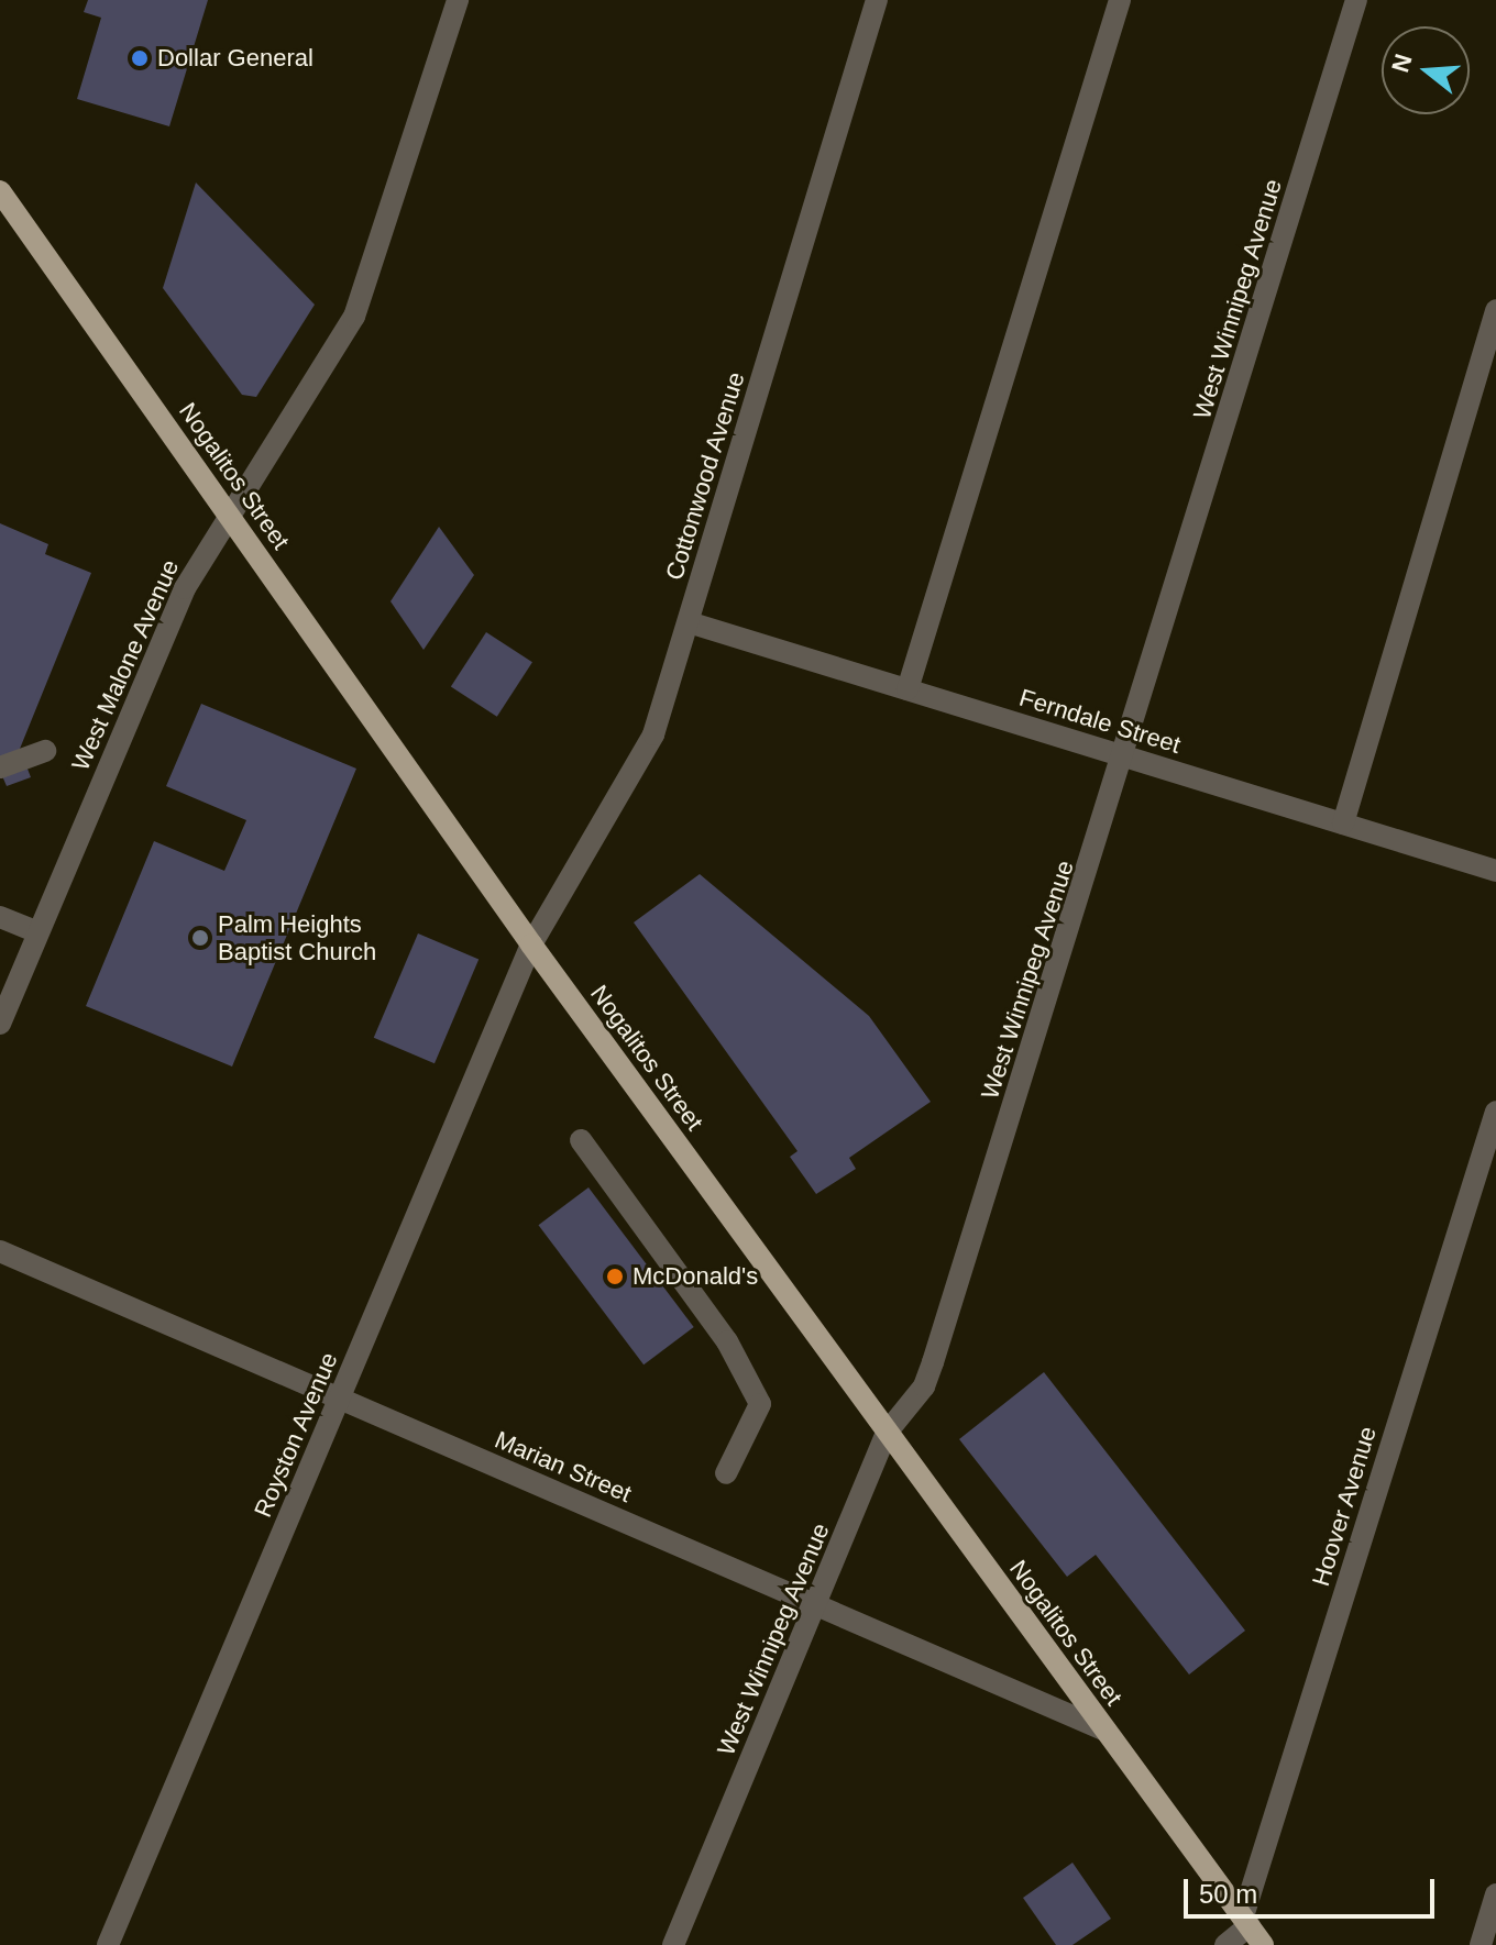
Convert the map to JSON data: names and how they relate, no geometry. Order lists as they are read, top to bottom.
{
  "streets": {
    "main road": ["Nogalitos Street"],
    "street": [
      "West Winnipeg Avenue",
      "Cottonwood Avenue",
      "West Malone Avenue",
      "Ferndale Street",
      "Royston Avenue",
      "Marian Street",
      "Hoover Avenue"
    ]
  },
  "crossings": [
    ["West Winnipeg Avenue", "Nogalitos Street"],
    ["West Winnipeg Avenue", "Ferndale Street"],
    ["West Winnipeg Avenue", "Marian Street"],
    ["Nogalitos Street", "Cottonwood Avenue"],
    ["Nogalitos Street", "West Malone Avenue"],
    ["Nogalitos Street", "Royston Avenue"],
    ["Nogalitos Street", "Marian Street"],
    ["Nogalitos Street", "Hoover Avenue"],
    ["Cottonwood Avenue", "Ferndale Street"],
    ["Cottonwood Avenue", "Royston Avenue"],
    ["Royston Avenue", "Marian Street"]
  ],
  "places": ["Dollar General", "Palm Heights Baptist Church", "McDonald's"],
  "scale_bar": "50 m",
  "north": "left"
}
